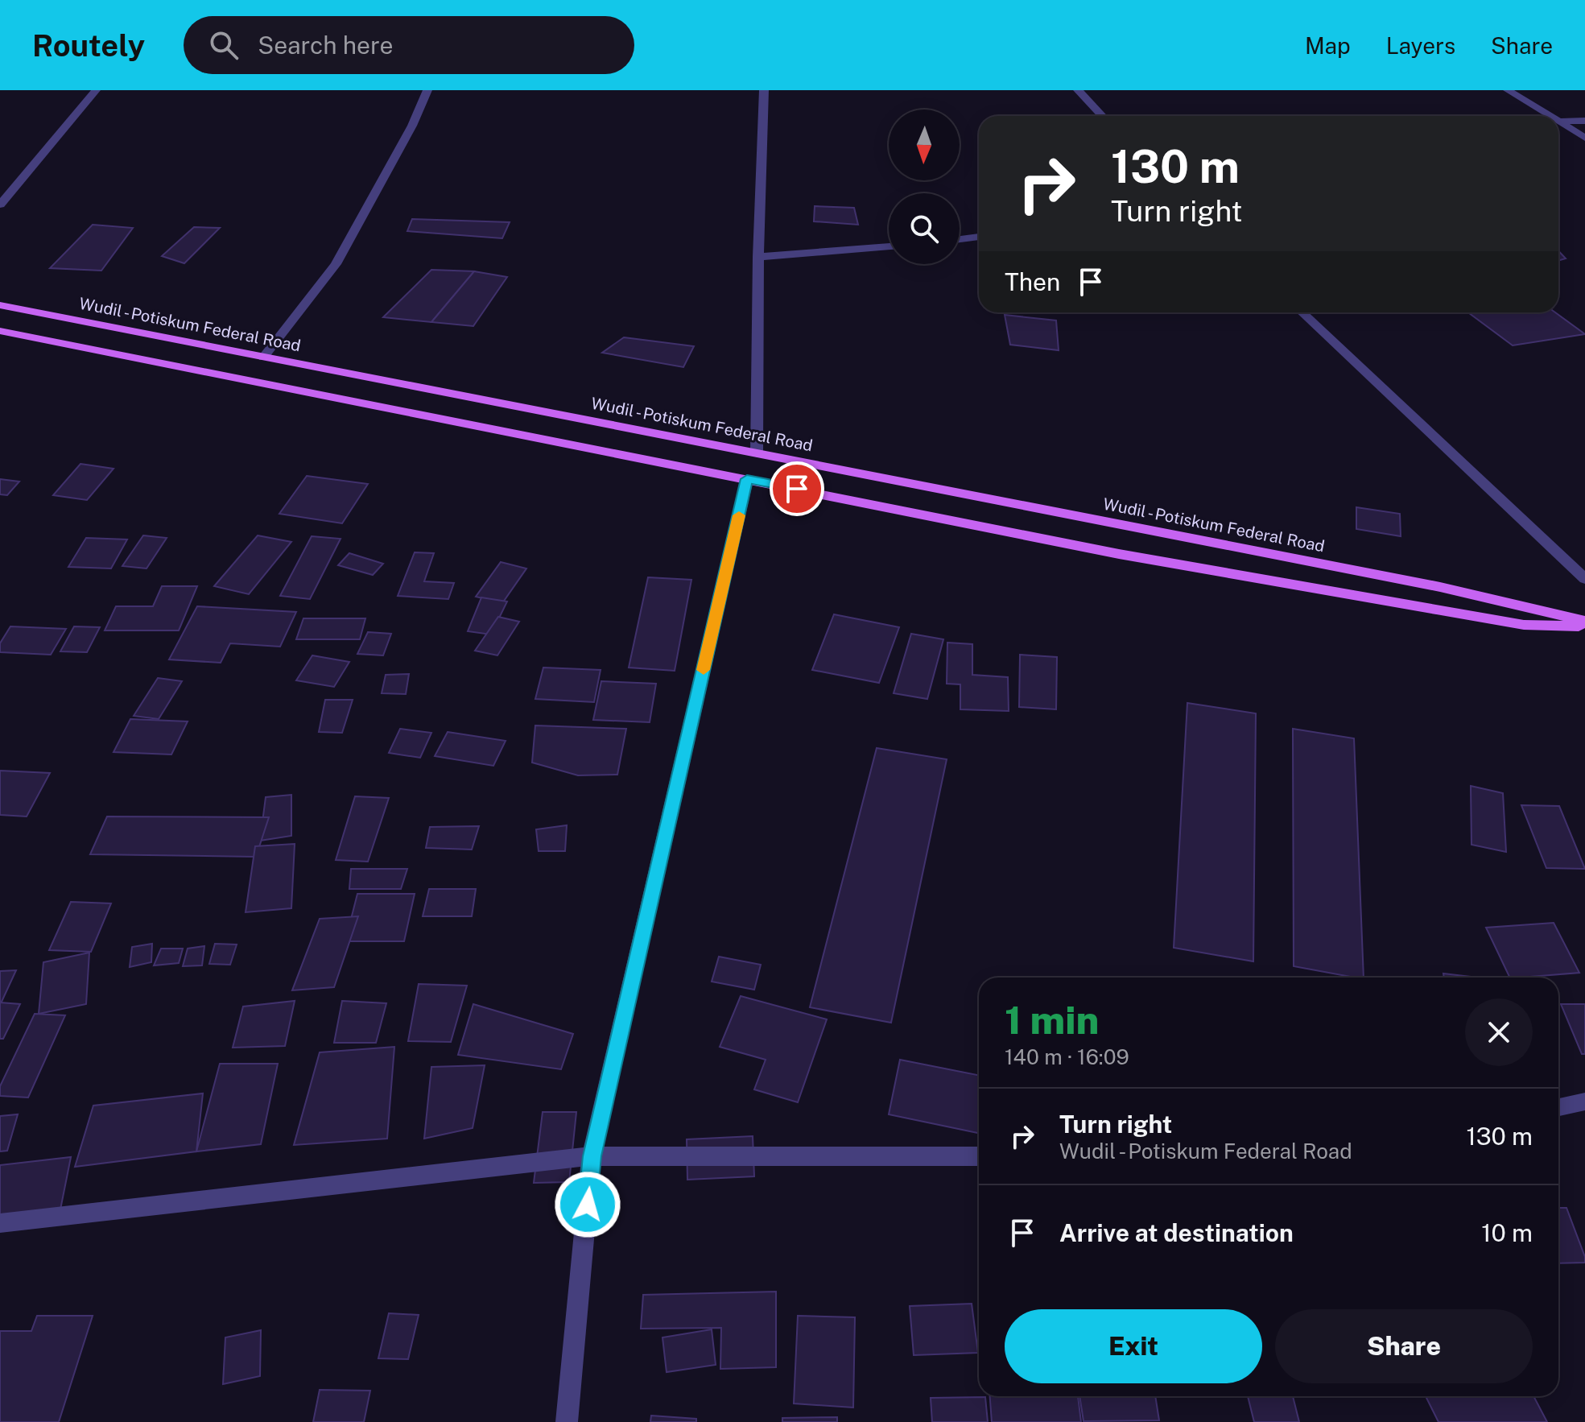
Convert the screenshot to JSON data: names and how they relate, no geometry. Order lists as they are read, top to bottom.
{
  "streets": {
    "main road": ["Wudil - Potiskum Federal Road"]
  },
  "north": "bottom",
  "page": {
    "header": "Routely",
    "search": "Search here",
    "nav": ["Map", "Layers", "Share"],
    "turn": ["130 m", "Turn right"],
    "then": "Then",
    "heading": ["1 min", "140 m · 16:09"],
    "list": [
      {
        "name": "Turn right",
        "note": "Wudil - Potiskum Federal Road",
        "value": "130 m"
      },
      {
        "name": "Arrive at destination",
        "value": "10 m"
      }
    ],
    "buttons": ["Exit", "Share"]
  }
}
